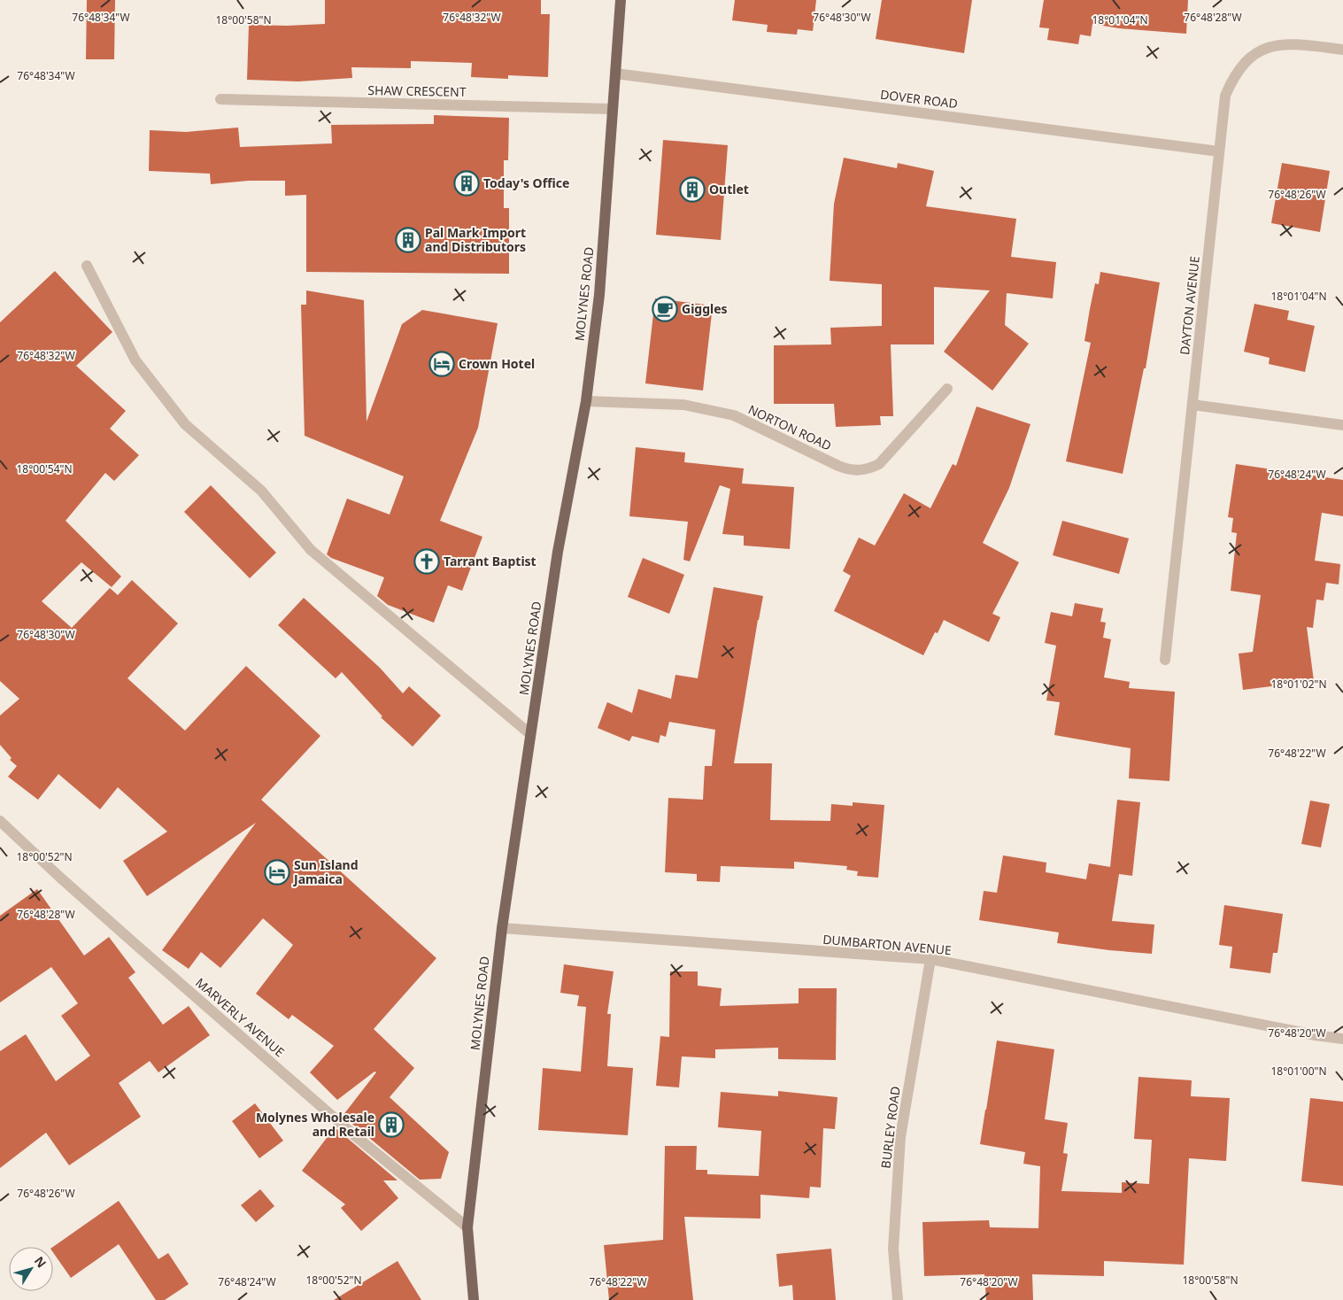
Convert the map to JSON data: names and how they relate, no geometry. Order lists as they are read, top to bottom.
{
  "streets": {
    "main road": ["MOLYNES ROAD"],
    "street": [
      "SHAW CRESCENT",
      "DOVER ROAD",
      "DAYTON AVENUE",
      "NORTON ROAD",
      "DUMBARTON AVENUE",
      "MARVERLY AVENUE",
      "BURLEY ROAD"
    ]
  },
  "crossings": [
    ["SHAW CRESCENT", "MOLYNES ROAD"],
    ["DOVER ROAD", "MOLYNES ROAD"],
    ["DOVER ROAD", "DAYTON AVENUE"],
    ["MOLYNES ROAD", "NORTON ROAD"],
    ["MOLYNES ROAD", "DUMBARTON AVENUE"],
    ["MOLYNES ROAD", "MARVERLY AVENUE"],
    ["DUMBARTON AVENUE", "BURLEY ROAD"]
  ],
  "places": {
    "building": [
      "Today's Office",
      "Outlet",
      "Pal Mark Import and Distributors",
      "Molynes Wholesale and Retail"
    ],
    "cafe": ["Giggles"],
    "hotel": ["Crown Hotel", "Sun Island Jamaica"],
    "church": ["Tarrant Baptist"]
  },
  "north": "top right",
  "coordinates": [
    "76°48'34\"W",
    "76°48'32\"W",
    "76°48'30\"W",
    "76°48'28\"W",
    "18°00'58\"N",
    "18°01'04\"N",
    "76°48'26\"W",
    "18°00'54\"N",
    "76°48'24\"W",
    "18°01'02\"N",
    "76°48'22\"W",
    "18°00'52\"N",
    "76°48'20\"W",
    "18°01'00\"N"
  ]
}
